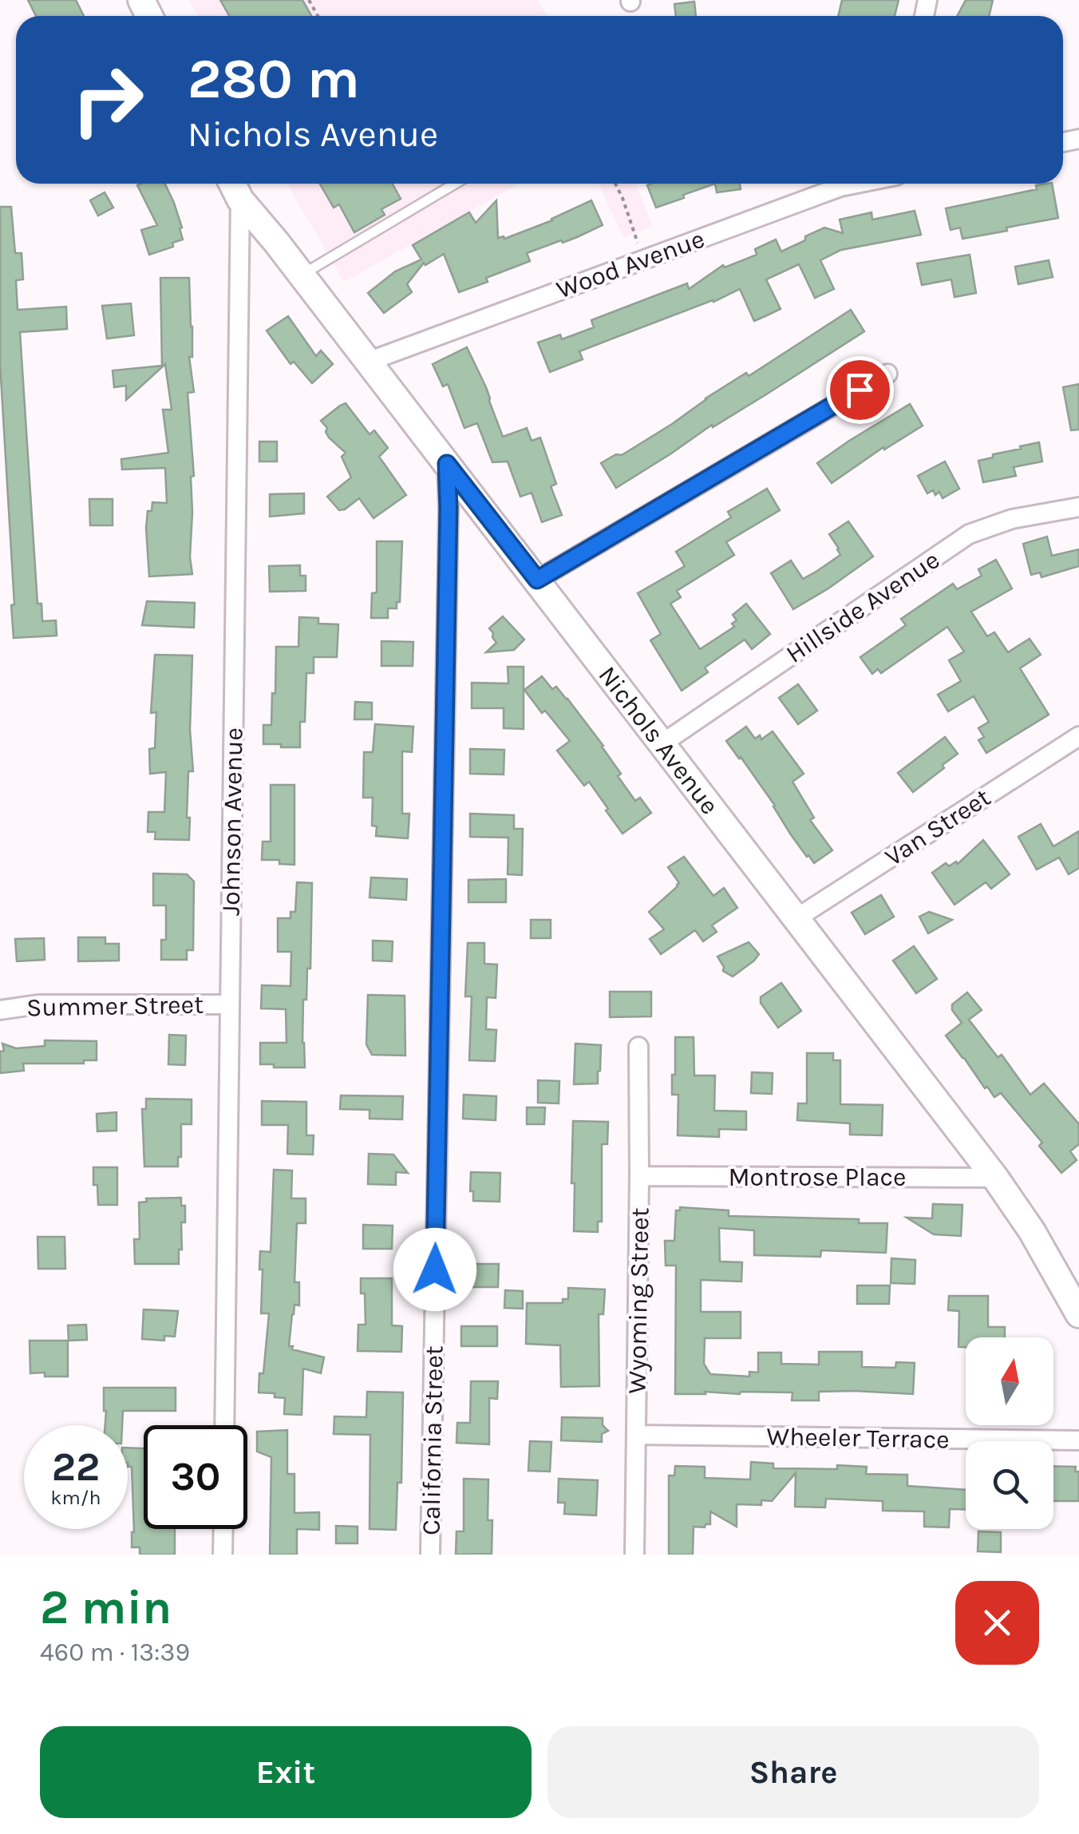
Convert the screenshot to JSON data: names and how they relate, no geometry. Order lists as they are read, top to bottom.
{
  "streets": {
    "main road": ["Nichols Avenue"],
    "street": [
      "Wood Avenue",
      "Hillside Avenue",
      "Johnson Avenue",
      "Van Street",
      "Summer Street",
      "Montrose Place",
      "Wyoming Street",
      "Wheeler Terrace",
      "California Street"
    ]
  },
  "crossings": [
    ["Wood Avenue", "Nichols Avenue"],
    ["Hillside Avenue", "Nichols Avenue"],
    ["Nichols Avenue", "Johnson Avenue"],
    ["Nichols Avenue", "Van Street"],
    ["Nichols Avenue", "Montrose Place"],
    ["Nichols Avenue", "California Street"],
    ["Johnson Avenue", "Summer Street"],
    ["Montrose Place", "Wyoming Street"],
    ["Wyoming Street", "Wheeler Terrace"]
  ],
  "north": "top",
  "page": {
    "turn": ["280 m", "Nichols Avenue"],
    "speed": "22 km/h",
    "limit": "30",
    "heading": ["2 min", "460 m · 13:39"],
    "buttons": ["Exit", "Share"]
  }
}
